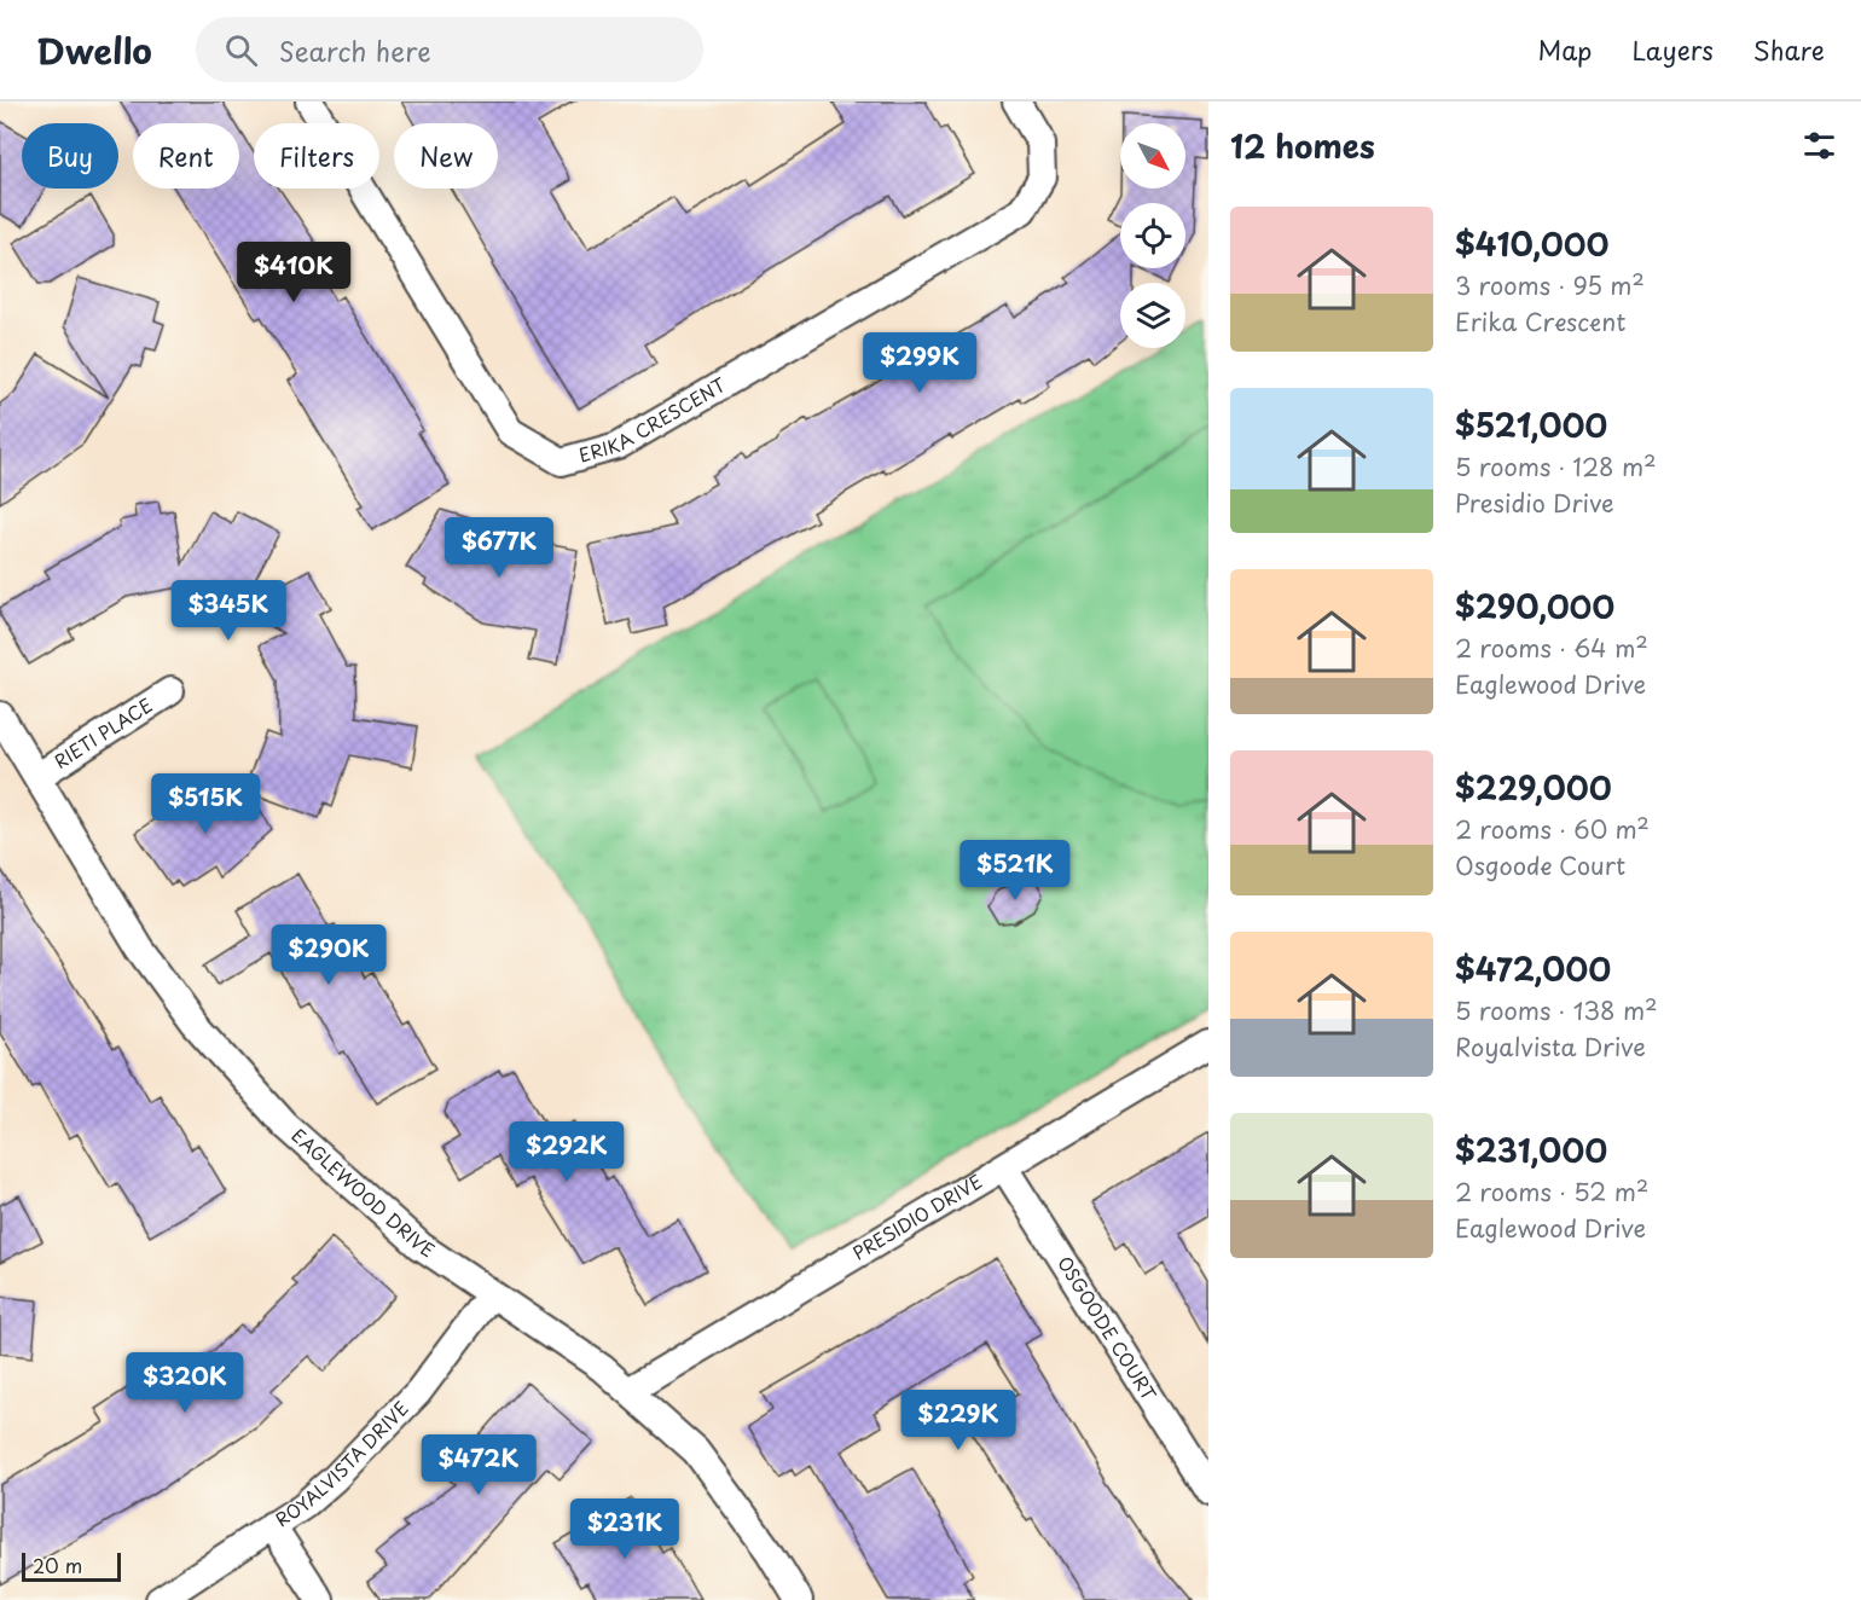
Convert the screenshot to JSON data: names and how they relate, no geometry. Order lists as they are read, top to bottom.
{
  "streets": {
    "street": [
      "ERIKA CRESCENT",
      "RIETI PLACE",
      "EAGLEWOOD DRIVE",
      "PRESIDIO DRIVE",
      "OSGOODE COURT",
      "ROYALVISTA DRIVE"
    ]
  },
  "crossings": [
    ["RIETI PLACE", "EAGLEWOOD DRIVE"],
    ["EAGLEWOOD DRIVE", "PRESIDIO DRIVE"],
    ["EAGLEWOOD DRIVE", "ROYALVISTA DRIVE"],
    ["PRESIDIO DRIVE", "OSGOODE COURT"]
  ],
  "scale_bar": "20 m",
  "north": "bottom right",
  "page": {
    "header": "Dwello",
    "search": "Search here",
    "nav": ["Map", "Layers", "Share"],
    "heading": "12 homes",
    "chip": [
      "Buy",
      "Rent",
      "Filters",
      "New"
    ],
    "list": [
      {
        "name": "$410,000",
        "note": "3 rooms · 95 m² · Erika Crescent"
      },
      {
        "name": "$521,000",
        "note": "5 rooms · 128 m² · Presidio Drive"
      },
      {
        "name": "$290,000",
        "note": "2 rooms · 64 m² · Eaglewood Drive"
      },
      {
        "name": "$229,000",
        "note": "2 rooms · 60 m² · Osgoode Court"
      },
      {
        "name": "$472,000",
        "note": "5 rooms · 138 m² · Royalvista Drive"
      },
      {
        "name": "$231,000",
        "note": "2 rooms · 52 m² · Eaglewood Drive"
      }
    ],
    "price": [
      "$410K",
      "$299K",
      "$677K",
      "$345K",
      "$515K",
      "$521K",
      "$290K",
      "$292K",
      "$320K",
      "$229K",
      "$472K",
      "$231K"
    ],
    "scale": "20 m"
  }
}
